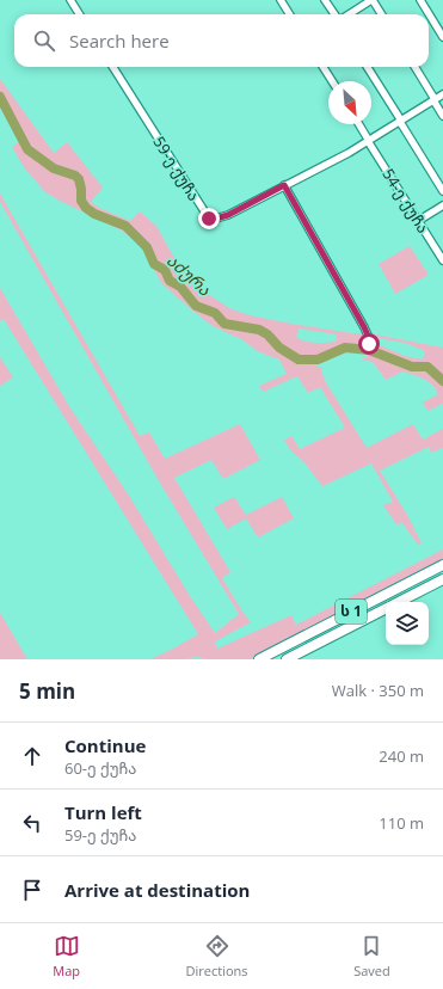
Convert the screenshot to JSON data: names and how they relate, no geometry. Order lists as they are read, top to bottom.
{
  "streets": {
    "highway": ["ს 1"],
    "street": ["59-ე ქუჩა", "54-ე ქუჩა"]
  },
  "crossings": [
    ["59-ე ქუჩა", "54-ე ქუჩა"]
  ],
  "water": ["აძურა"],
  "north": "bottom right",
  "page": {
    "search": "Search here",
    "heading": ["5 min", "Walk · 350 m"],
    "list": [
      ["Continue", "60-ე ქუჩა", "240 m"],
      ["Turn left", "59-ე ქუჩა", "110 m"],
      "Arrive at destination"
    ],
    "nav": ["Map", "Directions", "Saved"]
  }
}
